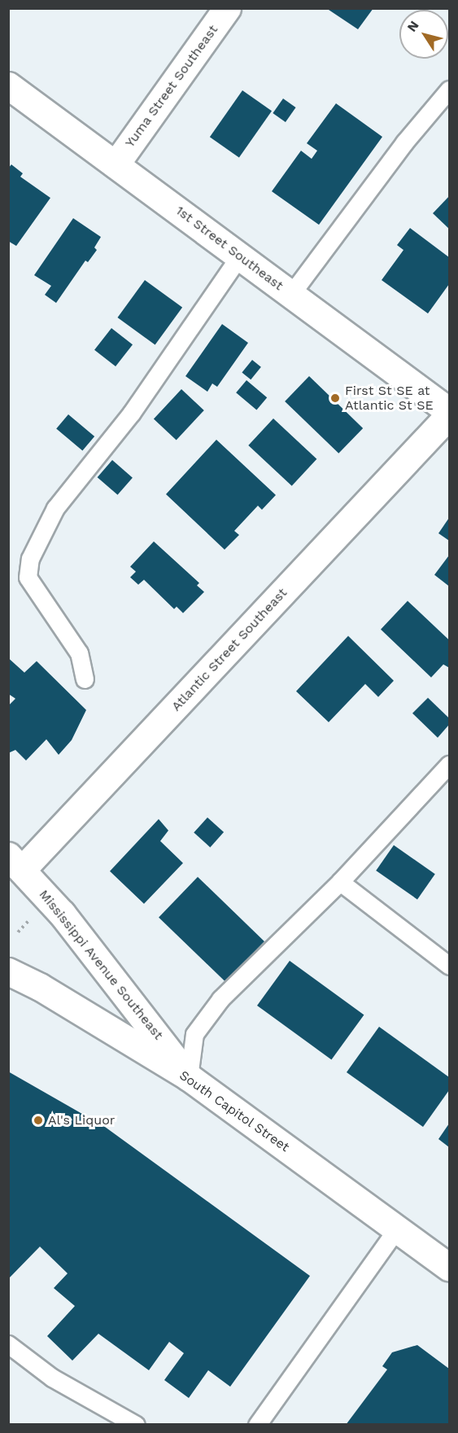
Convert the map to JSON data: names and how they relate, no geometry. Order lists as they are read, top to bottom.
{
  "streets": {
    "street": [
      "Yuma Street Southeast",
      "1st Street Southeast",
      "Atlantic Street Southeast",
      "Mississippi Avenue Southeast",
      "South Capitol Street"
    ]
  },
  "crossings": [
    ["Yuma Street Southeast", "1st Street Southeast"],
    ["Atlantic Street Southeast", "Mississippi Avenue Southeast"],
    ["Mississippi Avenue Southeast", "South Capitol Street"]
  ],
  "places": ["First St SE at Atlantic St SE", "Al's Liquor"],
  "north": "top left"
}
